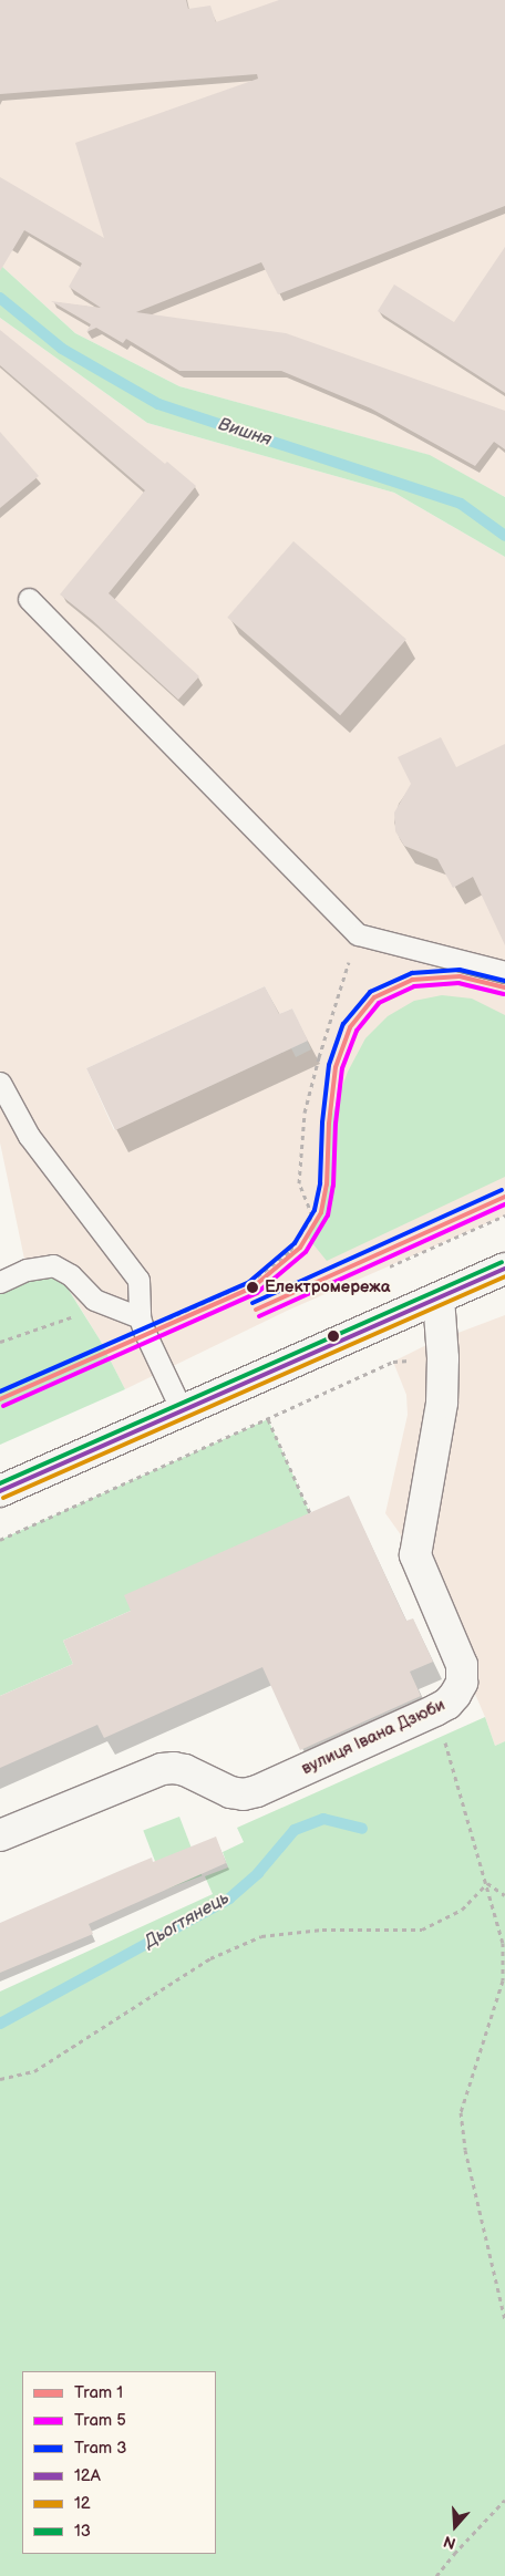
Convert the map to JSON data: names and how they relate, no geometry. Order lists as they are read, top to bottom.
{
  "streets": {
    "street": ["вулиця Івана Дзюби"]
  },
  "water": ["Вишня", "Дьогтянець"],
  "places": ["Електромережа"],
  "lines": [
    "tram line 3",
    "tram line 1",
    "tram line 5",
    "transit line 13",
    "transit line 12А",
    "transit line 12"
  ],
  "legend": [
    "Tram 1",
    "Tram 5",
    "Tram 3",
    "12А",
    "12",
    "13"
  ],
  "north": "bottom"
}
